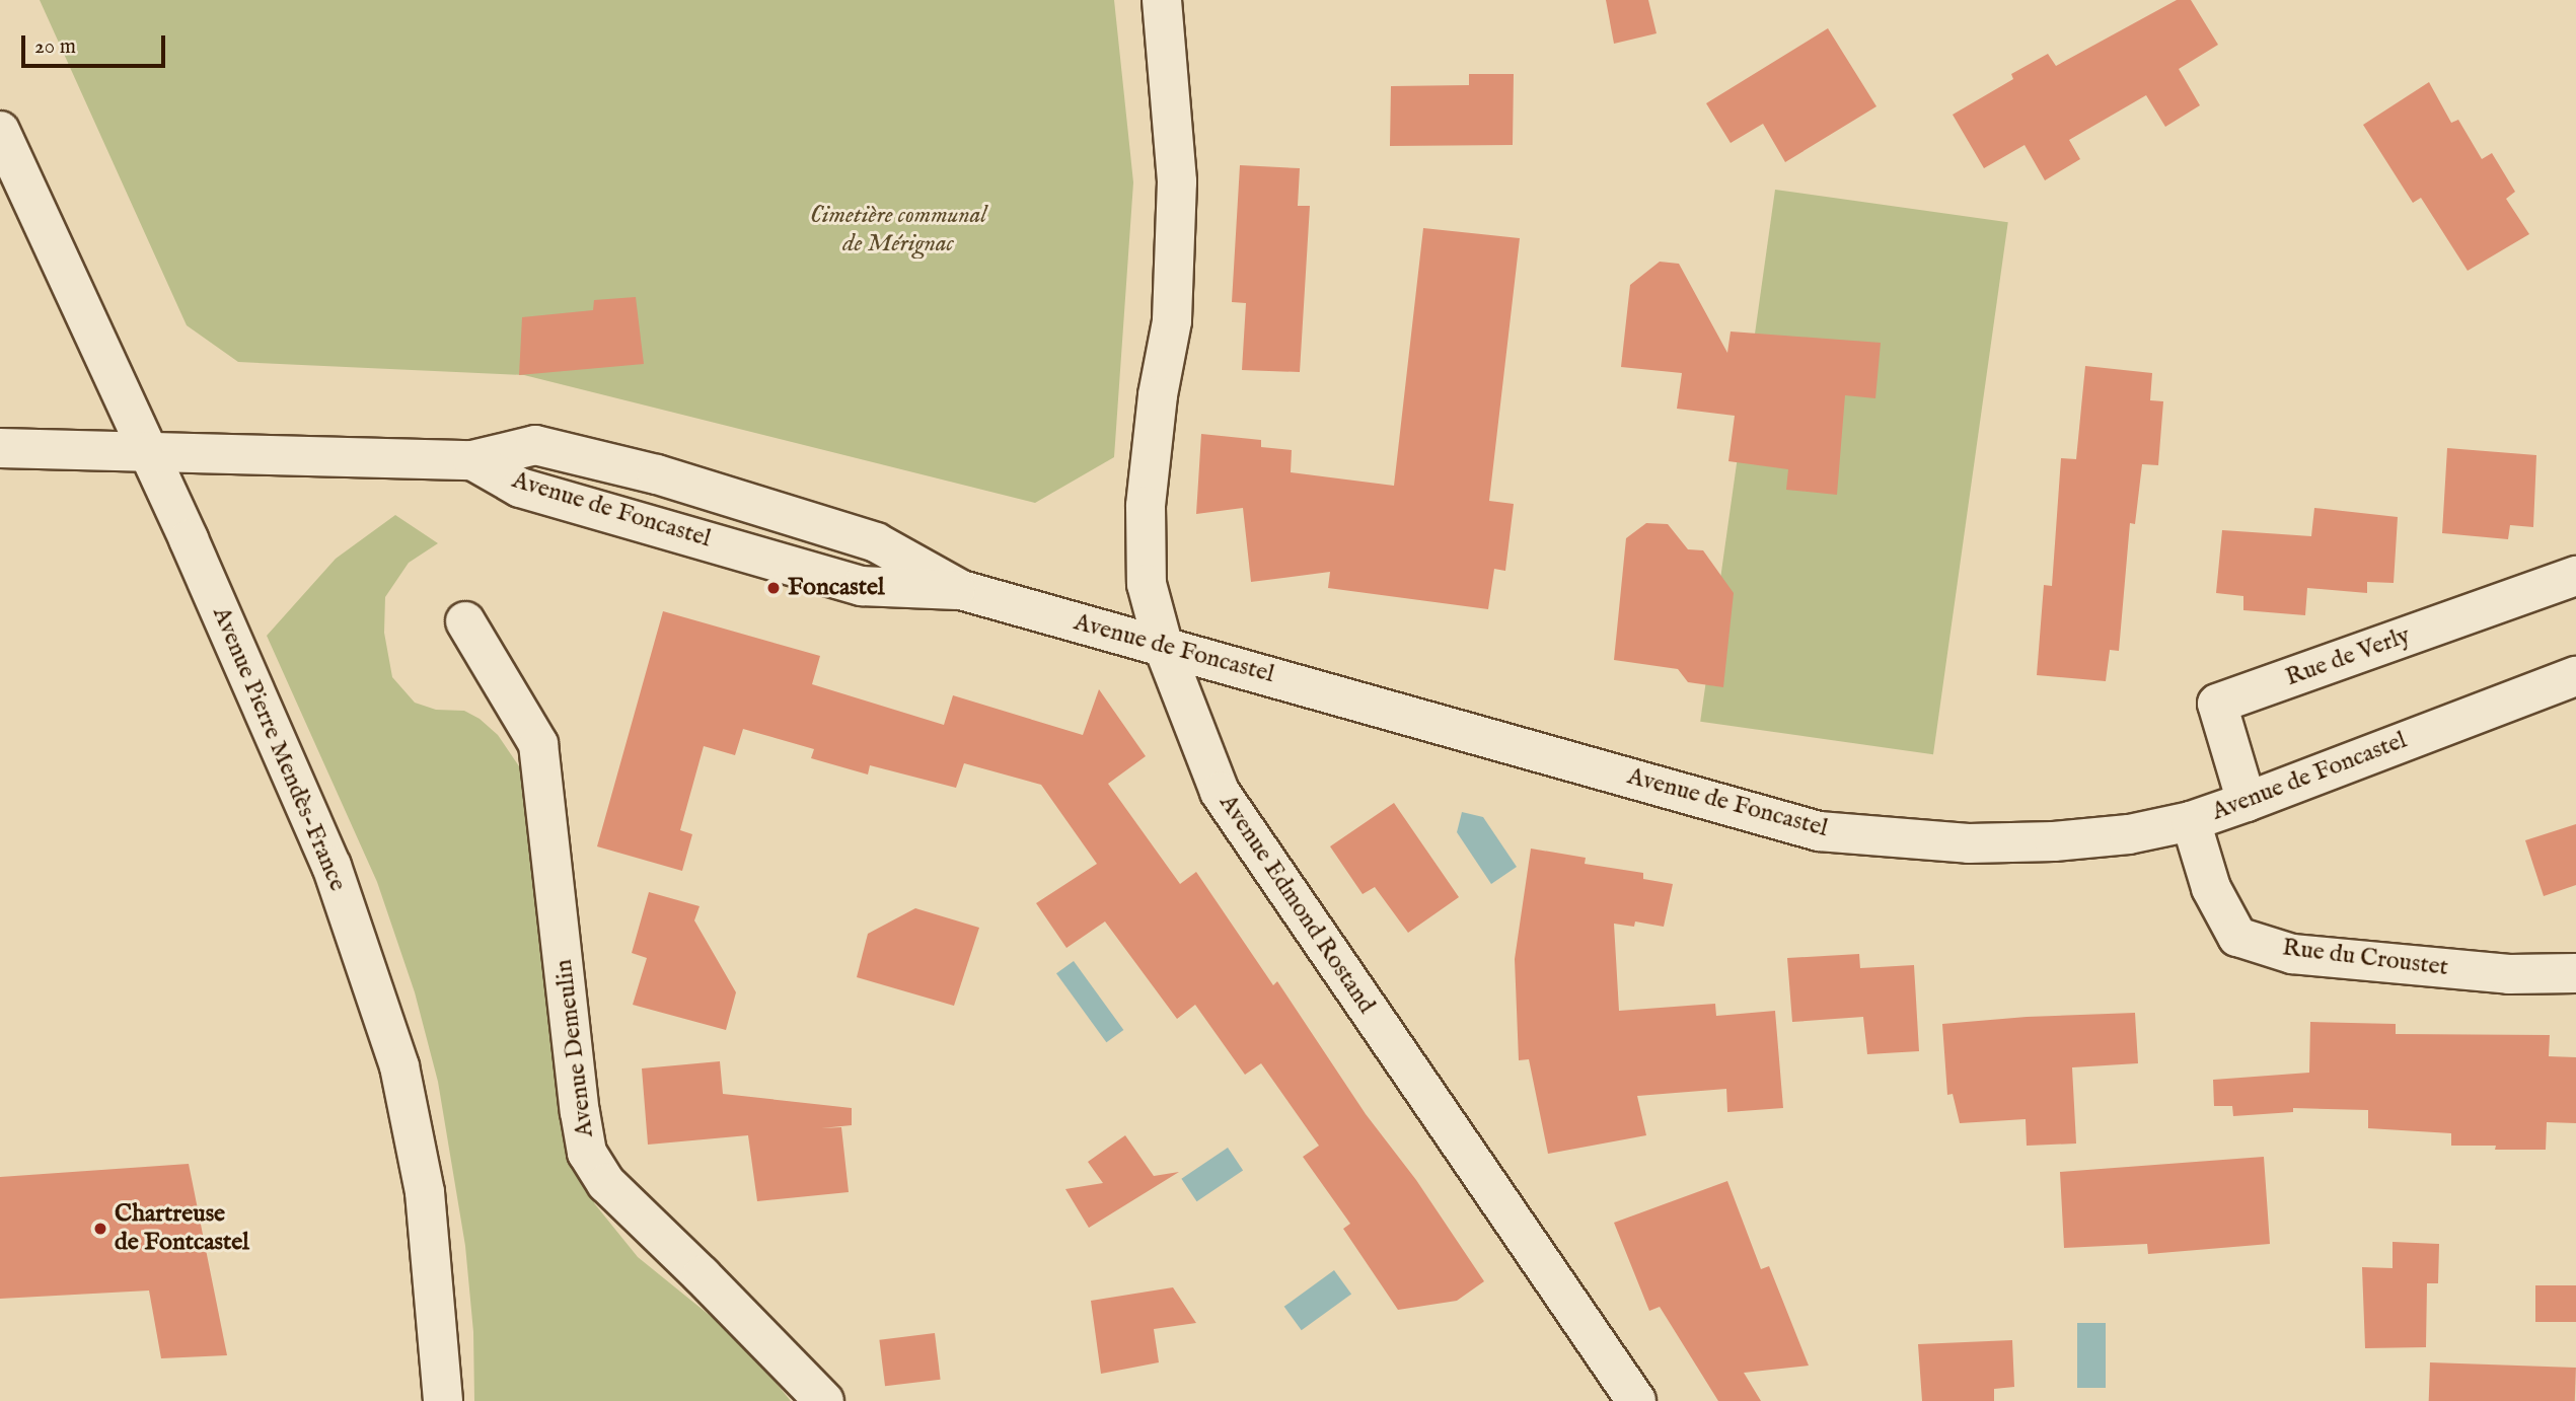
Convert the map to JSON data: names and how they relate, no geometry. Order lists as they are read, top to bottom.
{
  "streets": {
    "street": [
      "Avenue de Foncastel",
      "Rue de Verly",
      "Avenue Pierre Mendès-France",
      "Avenue Edmond Rostand",
      "Rue du Croustet",
      "Avenue Demeulin"
    ]
  },
  "crossings": [
    ["Avenue de Foncastel", "Rue de Verly"],
    ["Avenue de Foncastel", "Avenue Pierre Mendès-France"],
    ["Avenue de Foncastel", "Avenue Edmond Rostand"],
    ["Avenue de Foncastel", "Rue du Croustet"]
  ],
  "parks": ["Cimetière communal de Mérignac"],
  "places": ["Foncastel", "Chartreuse de Fontcastel"],
  "scale_bar": "20 m"
}
